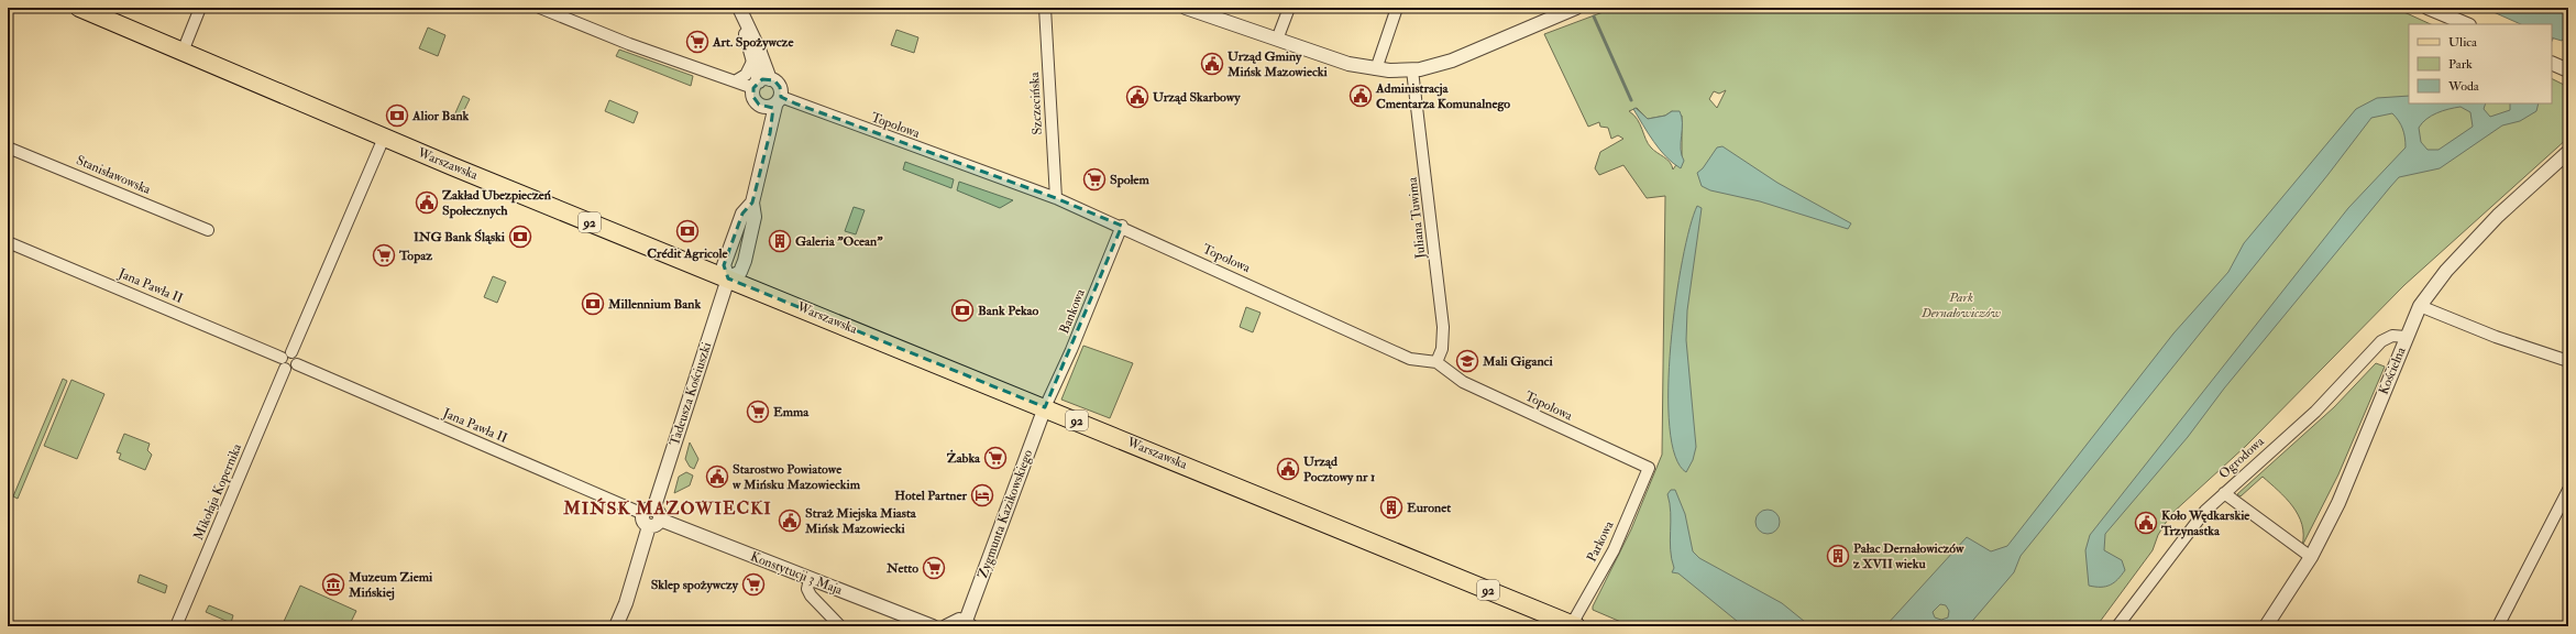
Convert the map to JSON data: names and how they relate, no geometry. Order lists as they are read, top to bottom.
{
  "streets": {
    "main road": ["Warszawska", "92"],
    "street": [
      "Szczecińska",
      "Topolowa",
      "Stanisławowska",
      "Juliana Tuwima",
      "Jana Pawła II",
      "Bankowa",
      "Kościelna",
      "Tadeusza Kościuszki",
      "Ogrodowa",
      "Mikołaja Kopernika",
      "Zygmunta Kazikowskiego",
      "Parkowa",
      "Konstytucji 3 Maja"
    ]
  },
  "crossings": [
    ["Szczecińska", "Topolowa"],
    ["Topolowa", "Juliana Tuwima"],
    ["Topolowa", "Bankowa"],
    ["Topolowa", "Parkowa"],
    ["Warszawska", "Bankowa"],
    ["Warszawska", "Tadeusza Kościuszki"],
    ["Warszawska", "Zygmunta Kazikowskiego"],
    ["Warszawska", "Parkowa"],
    ["Jana Pawła II", "Tadeusza Kościuszki"],
    ["Jana Pawła II", "Mikołaja Kopernika"],
    ["Jana Pawła II", "Konstytucji 3 Maja"],
    ["Bankowa", "Zygmunta Kazikowskiego"],
    ["Kościelna", "Ogrodowa"],
    ["Tadeusza Kościuszki", "Konstytucji 3 Maja"]
  ],
  "districts": ["MIŃSK MAZOWIECKI"],
  "parks": ["Park Dernałowiczów"],
  "places": {
    "supermarket": [
      "Art. Spożywcze",
      "Społem",
      "Topaz",
      "Emma",
      "Żabka",
      "Netto",
      "Sklep spożywczy"
    ],
    "public building": [
      "Urząd Gminy Mińsk Mazowiecki",
      "Administracja Cmentarza Komunalnego",
      "Urząd Skarbowy",
      "Zakład Ubezpieczeń Społecznych",
      "Urząd Pocztowy nr 1",
      "Starostwo Powiatowe w Mińsku Mazowieckim",
      "Straż Miejska Miasta Mińsk Mazowiecki",
      "Koło Wędkarskie Trzynastka"
    ],
    "bank": [
      "Alior Bank",
      "Crédit Agricole",
      "ING Bank Śląski",
      "Millennium Bank",
      "Bank Pekao"
    ],
    "building": ["Galeria \"Ocean\"", "Euronet", "Pałac Dernałowiczów z XVII wieku"],
    "school or university": ["Mali Giganci"],
    "hotel": ["Hotel Partner"],
    "museum": ["Muzeum Ziemi Mińskiej"]
  },
  "legend": ["Ulica", "Park", "Woda"]
}
